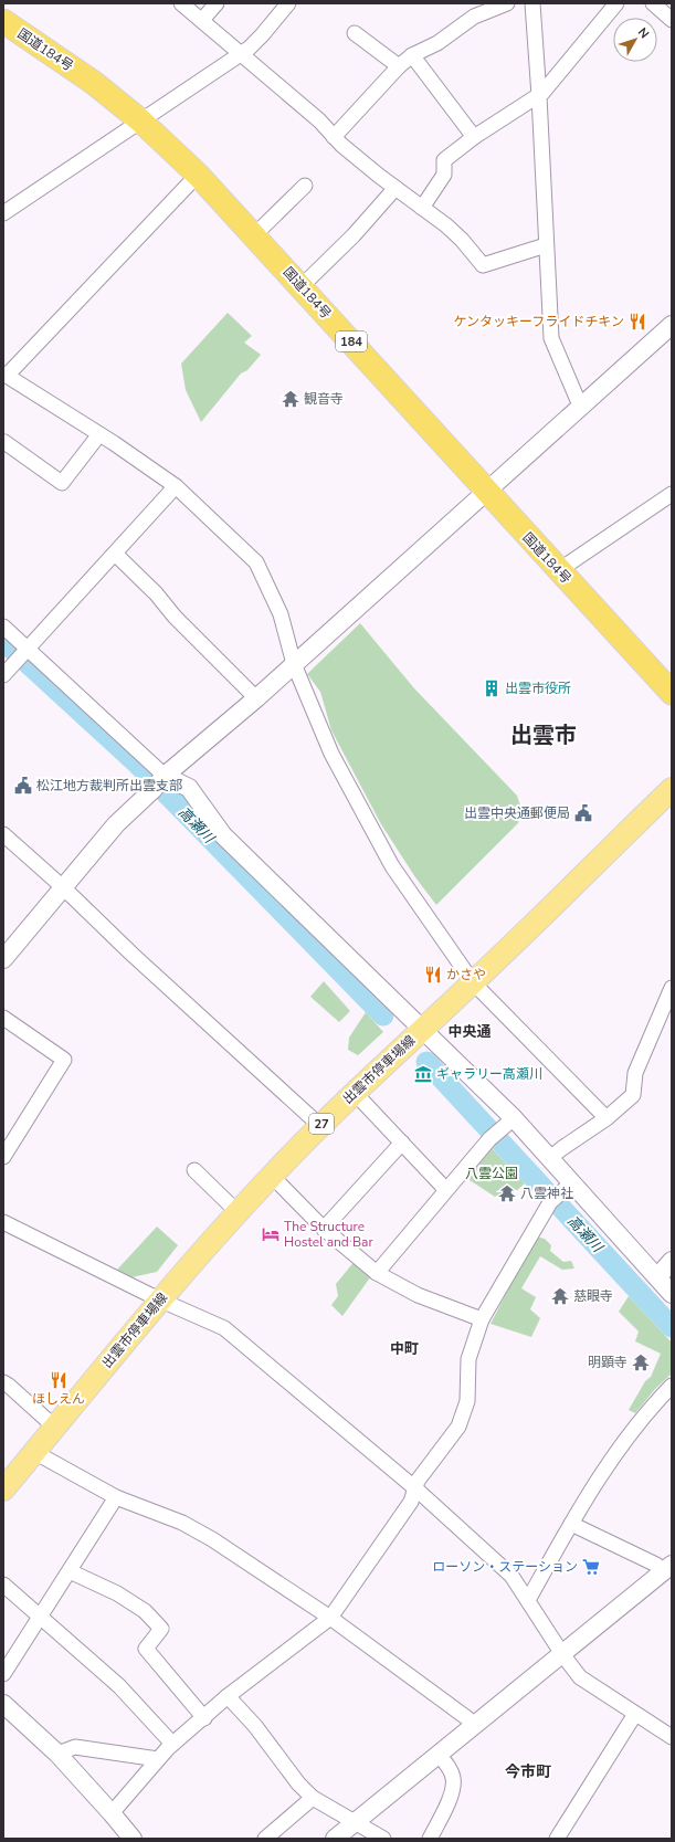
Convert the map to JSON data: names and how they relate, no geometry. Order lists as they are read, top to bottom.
{
  "streets": {
    "highway": ["国道184号", "184"],
    "main road": ["出雲市停車場線", "27"]
  },
  "districts": [
    "出雲市",
    "中央通",
    "中町",
    "今市町"
  ],
  "water": ["高瀬川"],
  "parks": ["八雲公園"],
  "places": {
    "restaurant": ["ケンタッキーフライドチキン", "かさや", "ほしえん"],
    "temple": [
      "観音寺",
      "八雲神社",
      "慈眼寺",
      "明顕寺"
    ],
    "building": ["出雲市役所"],
    "public building": ["松江地方裁判所出雲支部", "出雲中央通郵便局"],
    "museum": ["ギャラリー高瀬川"],
    "hotel": ["The Structure Hostel and Bar"],
    "supermarket": ["ローソン・ステーション"]
  },
  "north": "top right"
}
